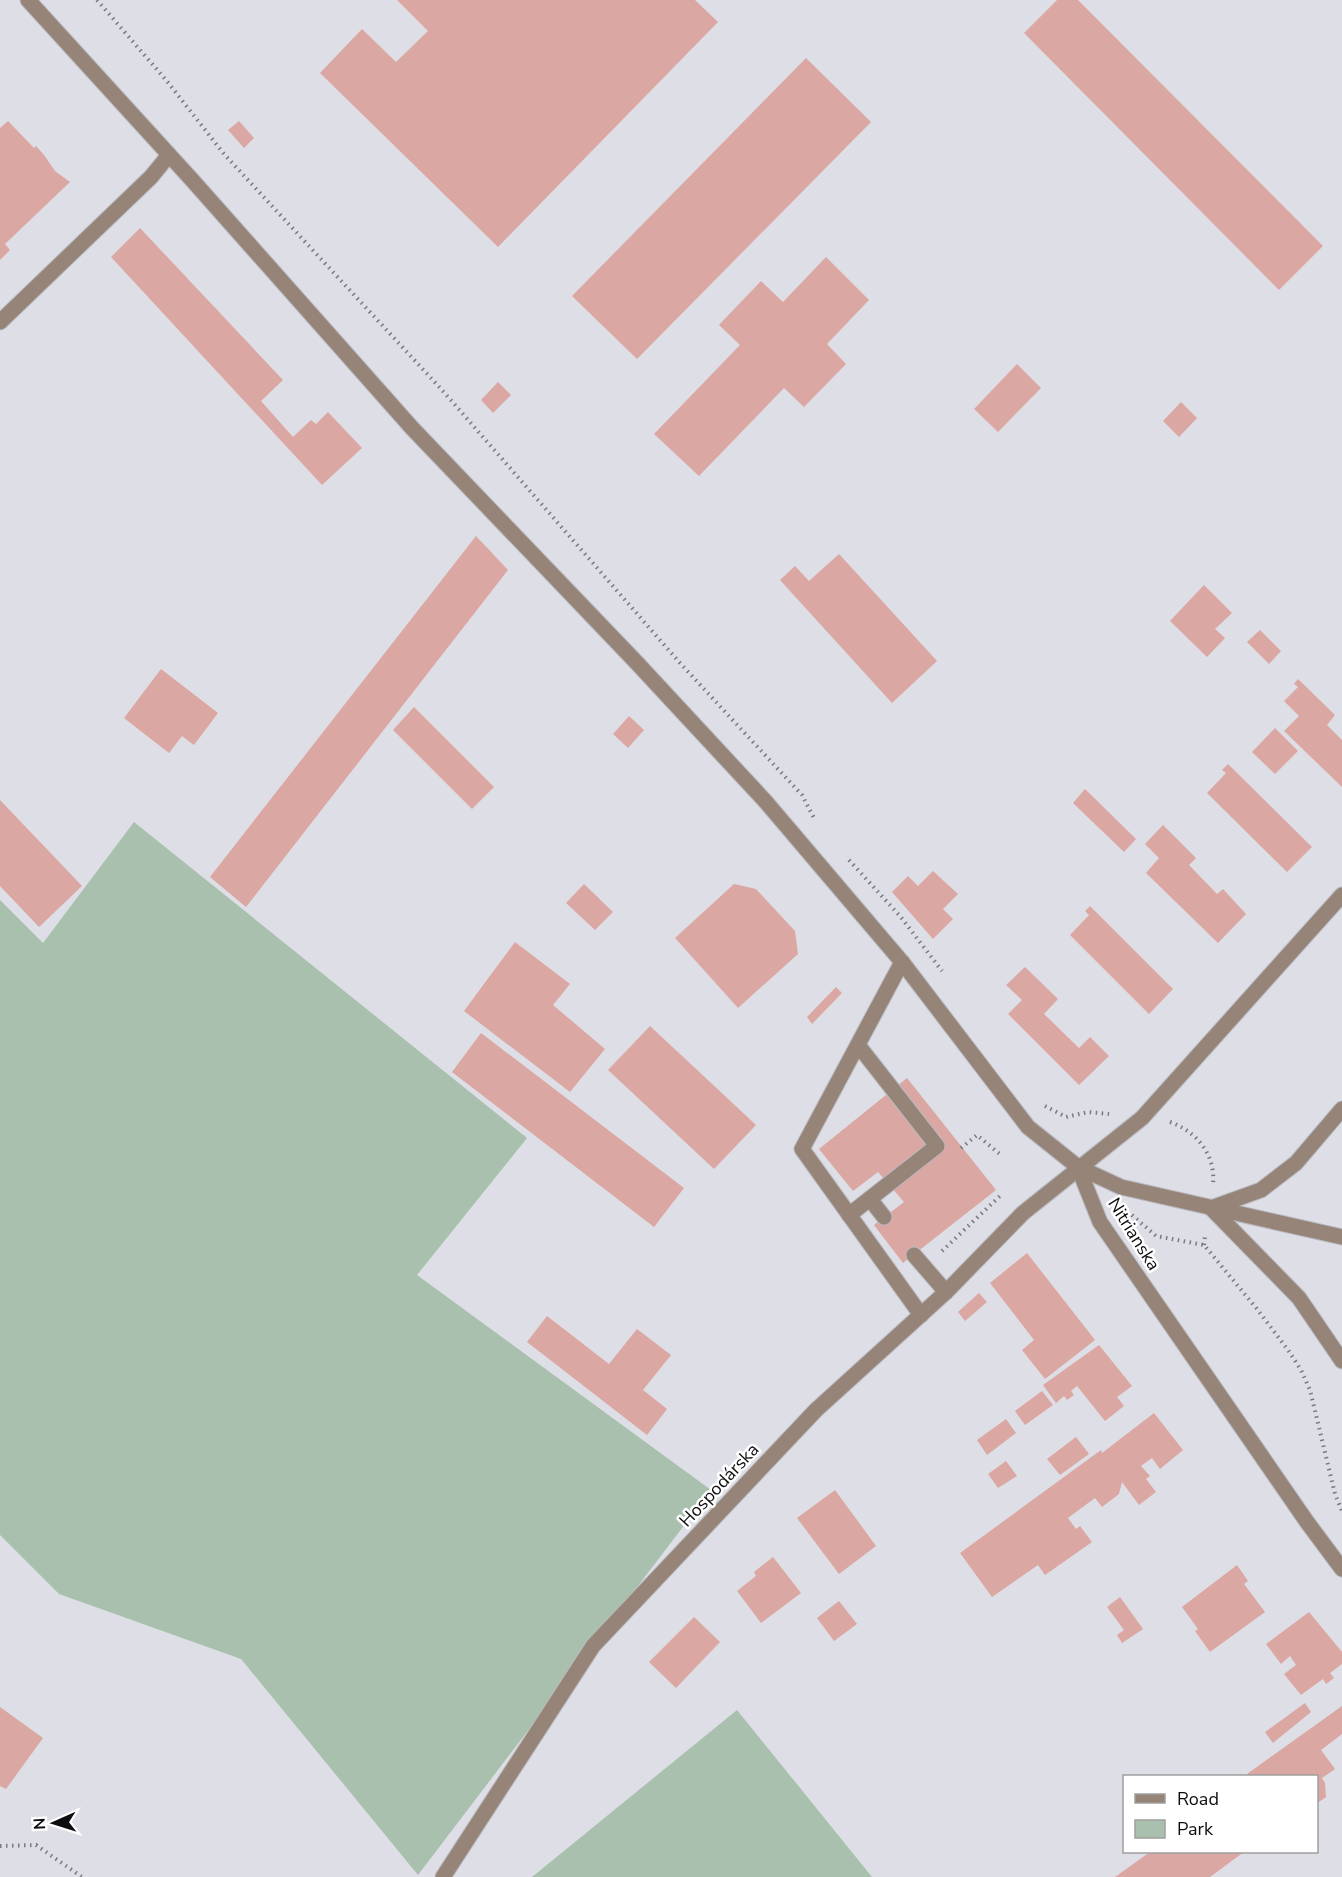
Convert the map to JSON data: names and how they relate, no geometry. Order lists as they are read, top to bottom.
{
  "streets": {
    "street": ["Nitrianska", "Hospodárska"]
  },
  "crossings": [
    ["Nitrianska", "Hospodárska"]
  ],
  "legend": ["Road", "Park"],
  "north": "left"
}
